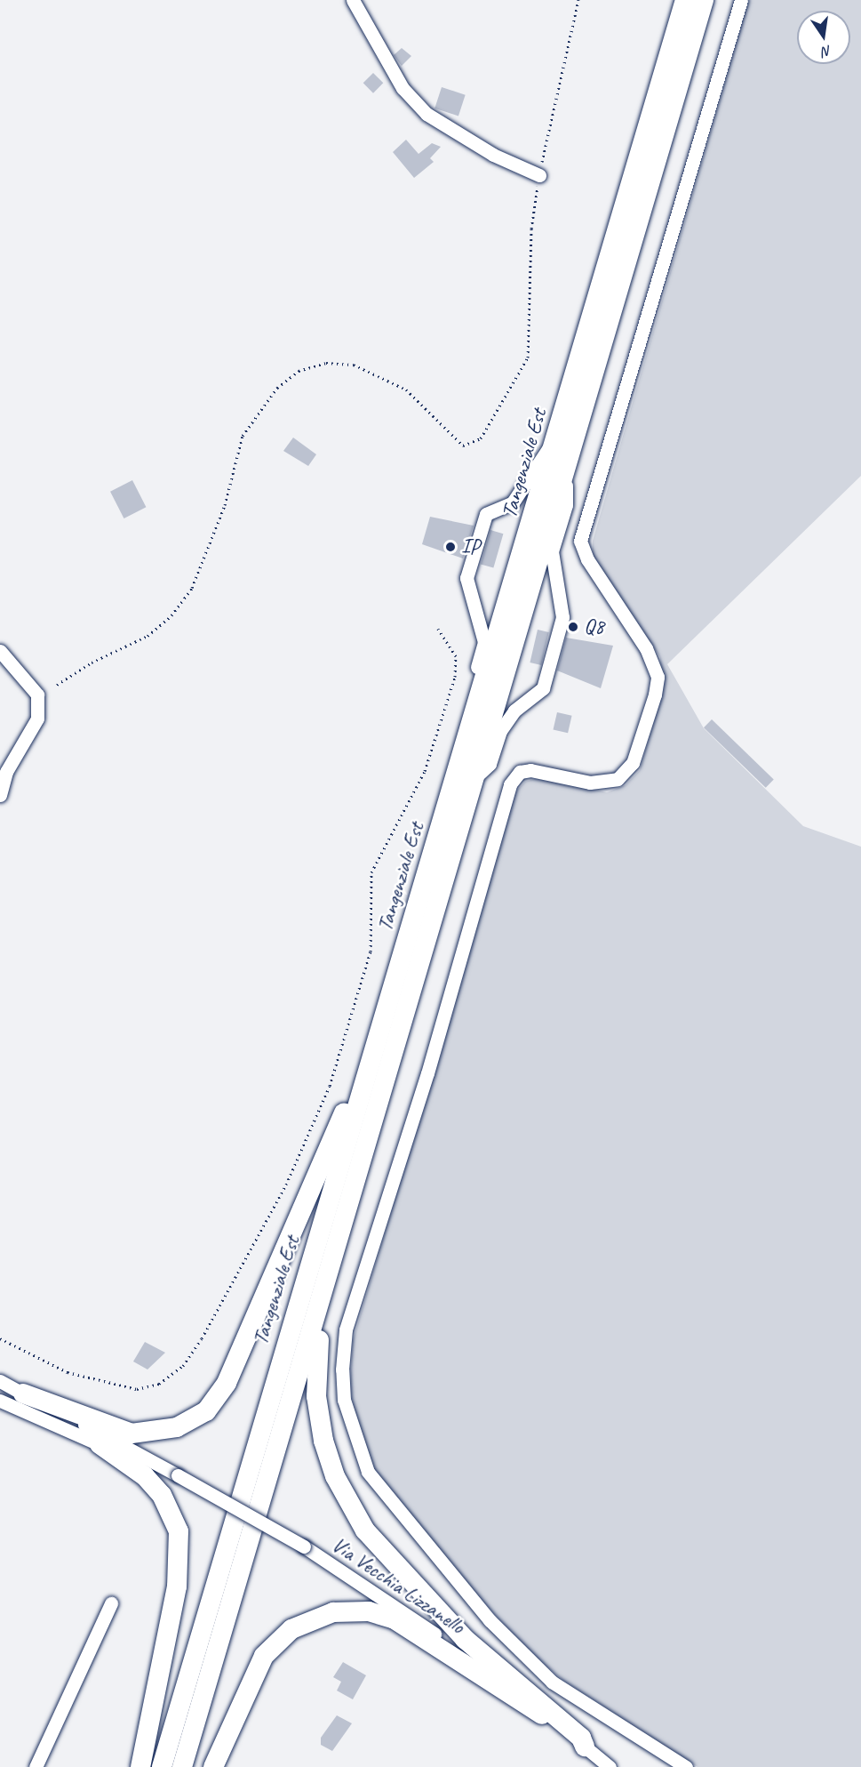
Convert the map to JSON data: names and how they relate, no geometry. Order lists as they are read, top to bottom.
{
  "streets": {
    "highway": ["Tangenziale Est"],
    "street": ["Via Vecchia Lizzanello"]
  },
  "places": ["IP", "Q8"],
  "north": "bottom"
}
